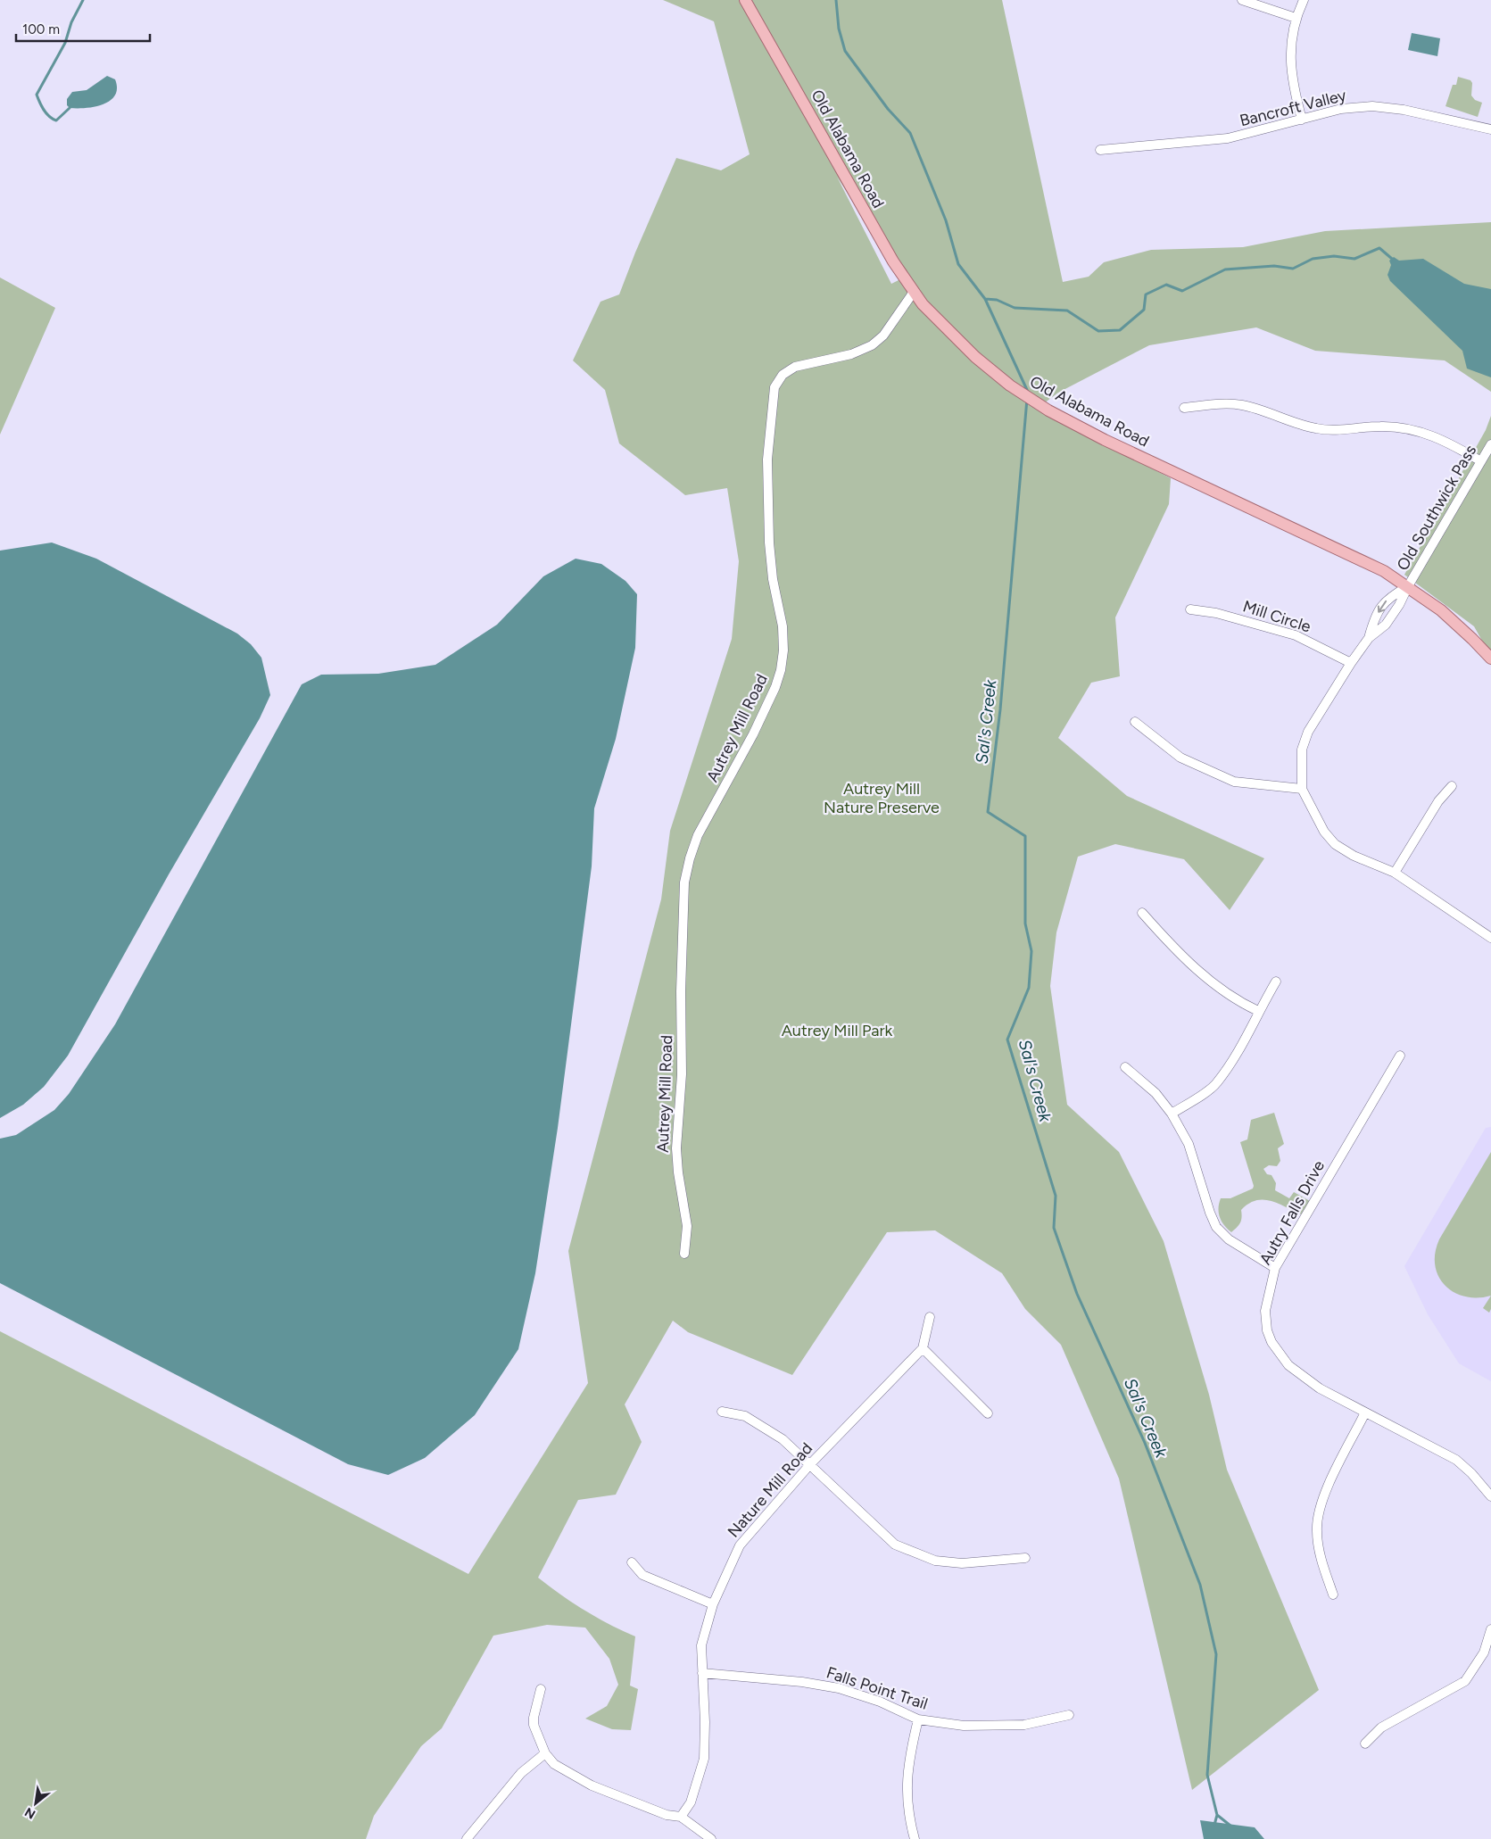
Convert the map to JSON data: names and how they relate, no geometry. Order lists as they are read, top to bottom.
{
  "streets": {
    "main road": ["Old Alabama Road"],
    "street": [
      "Bancroft Valley",
      "Old Southwick Pass",
      "Mill Circle",
      "Autrey Mill Road",
      "Autry Falls Drive",
      "Nature Mill Road",
      "Falls Point Trail"
    ]
  },
  "crossings": [
    ["Old Alabama Road", "Old Southwick Pass"],
    ["Old Alabama Road", "Autrey Mill Road"],
    ["Nature Mill Road", "Falls Point Trail"]
  ],
  "water": ["Sal's Creek"],
  "parks": ["Autrey Mill Nature Preserve", "Autrey Mill Park"],
  "scale_bar": "100 m",
  "north": "bottom left"
}
